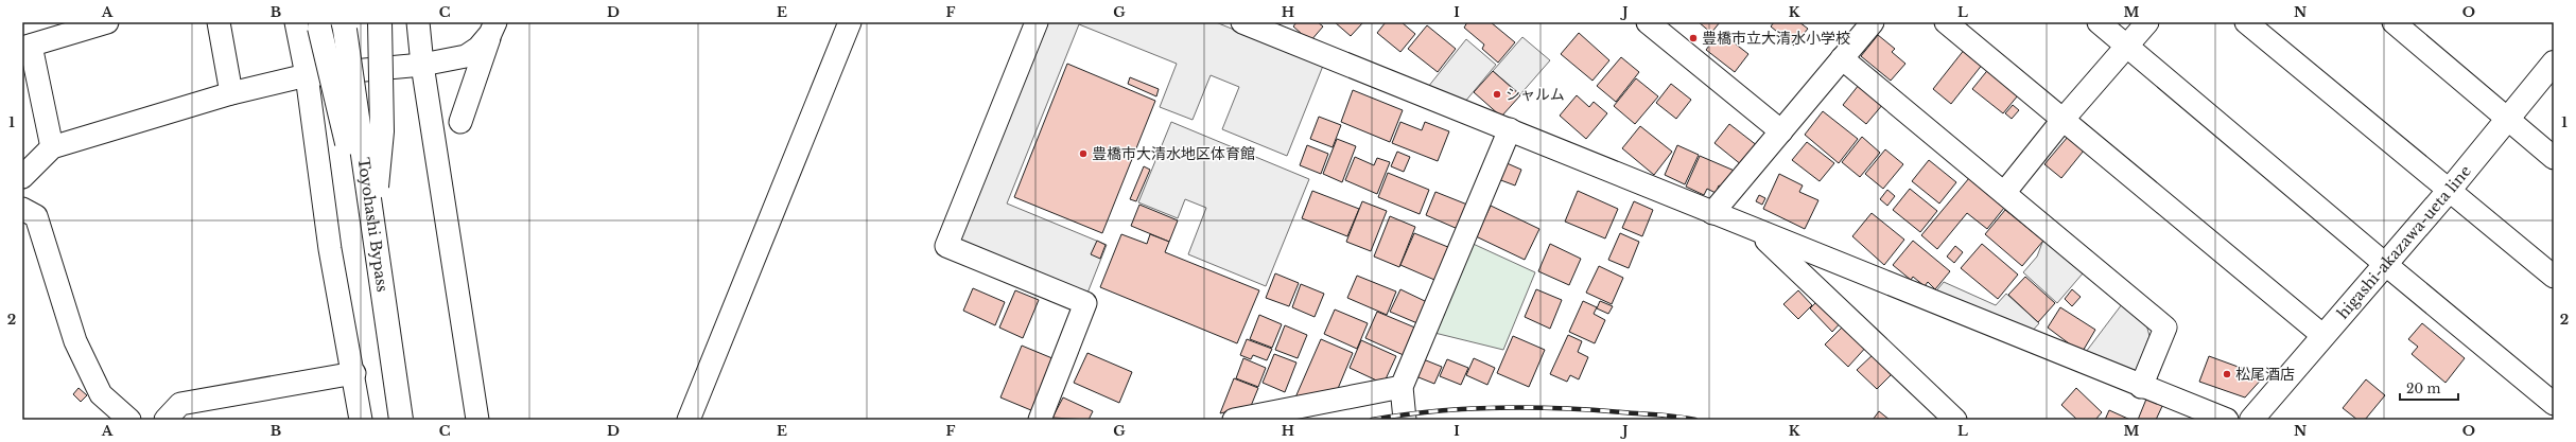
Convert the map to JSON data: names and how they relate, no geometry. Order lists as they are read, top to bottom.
{
  "streets": {
    "main road": ["Toyohashi Bypass", "higashi-akazawa-ueta line"]
  },
  "places": [
    "豊橋市立大清水小学校",
    "シャルム",
    "豊橋市大清水地区体育館",
    "松尾酒店"
  ],
  "scale_bar": "20 m",
  "grid": {
    "columns": [
      "A",
      "B",
      "C",
      "D",
      "E",
      "F",
      "G",
      "H",
      "I",
      "J",
      "K",
      "L",
      "M",
      "N",
      "O"
    ],
    "rows": ["1", "2"]
  }
}
